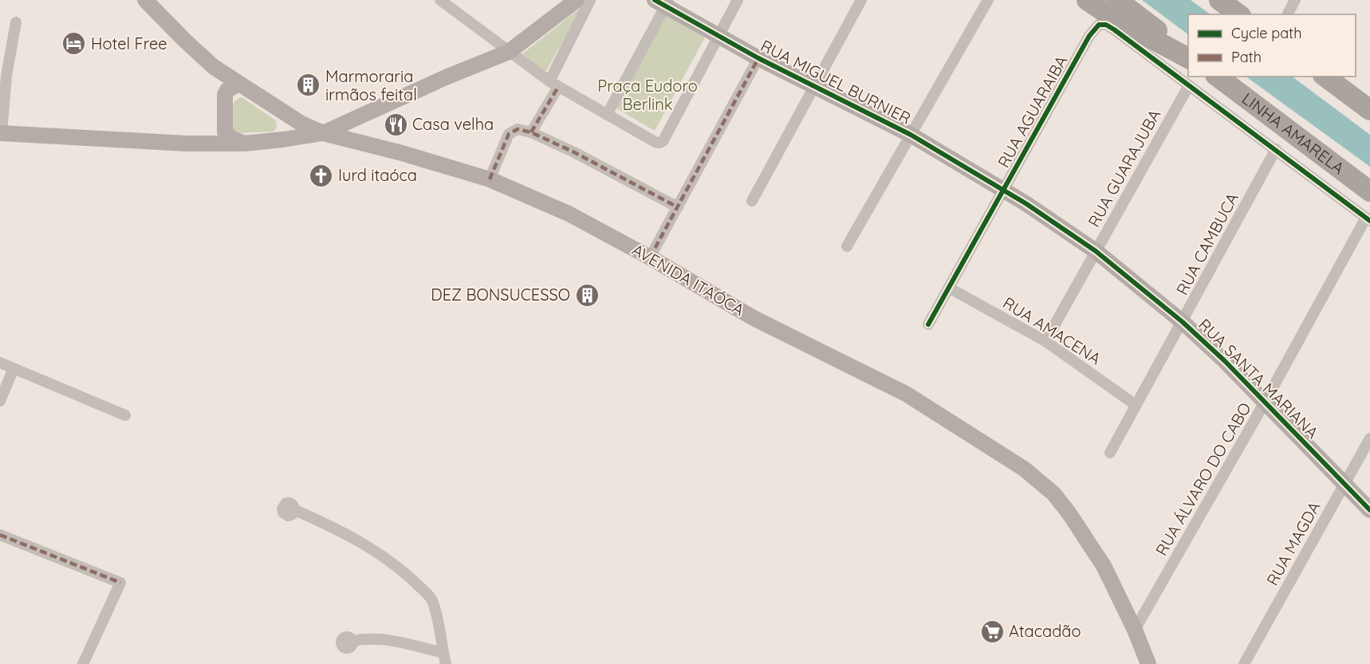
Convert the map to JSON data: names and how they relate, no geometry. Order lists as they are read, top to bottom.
{
  "streets": {
    "highway": ["LINHA AMARELA"],
    "main road": ["RUA MIGUEL BURNIER", "AVENIDA ITAÓCA", "RUA SANTA MARIANA"],
    "street": [
      "RUA AGUARAIBA",
      "RUA GUARAJUBA",
      "RUA CAMBUCA",
      "RUA AMACENA",
      "RUA ÁLVARO DO CABO",
      "RUA MAGDA"
    ]
  },
  "crossings": [
    ["RUA MIGUEL BURNIER", "RUA AGUARAIBA"],
    ["RUA MIGUEL BURNIER", "RUA SANTA MARIANA"],
    ["RUA AGUARAIBA", "RUA GUARAJUBA"],
    ["RUA AGUARAIBA", "RUA AMACENA"],
    ["RUA AGUARAIBA", "RUA SANTA MARIANA"],
    ["RUA GUARAJUBA", "RUA AMACENA"],
    ["RUA GUARAJUBA", "RUA SANTA MARIANA"],
    ["RUA CAMBUCA", "RUA AMACENA"],
    ["RUA CAMBUCA", "RUA SANTA MARIANA"],
    ["AVENIDA ITAÓCA", "RUA ÁLVARO DO CABO"],
    ["RUA SANTA MARIANA", "RUA ÁLVARO DO CABO"],
    ["RUA SANTA MARIANA", "RUA MAGDA"]
  ],
  "parks": ["Praça Eudoro Berlink"],
  "places": {
    "hotel": ["Hotel Free"],
    "building": ["Marmoraria irmãos feital", "DEZ BONSUCESSO"],
    "restaurant": ["Casa velha"],
    "church": ["Iurd itaóca"],
    "supermarket": ["Atacadão"]
  },
  "legend": ["Cycle path", "Path"]
}
